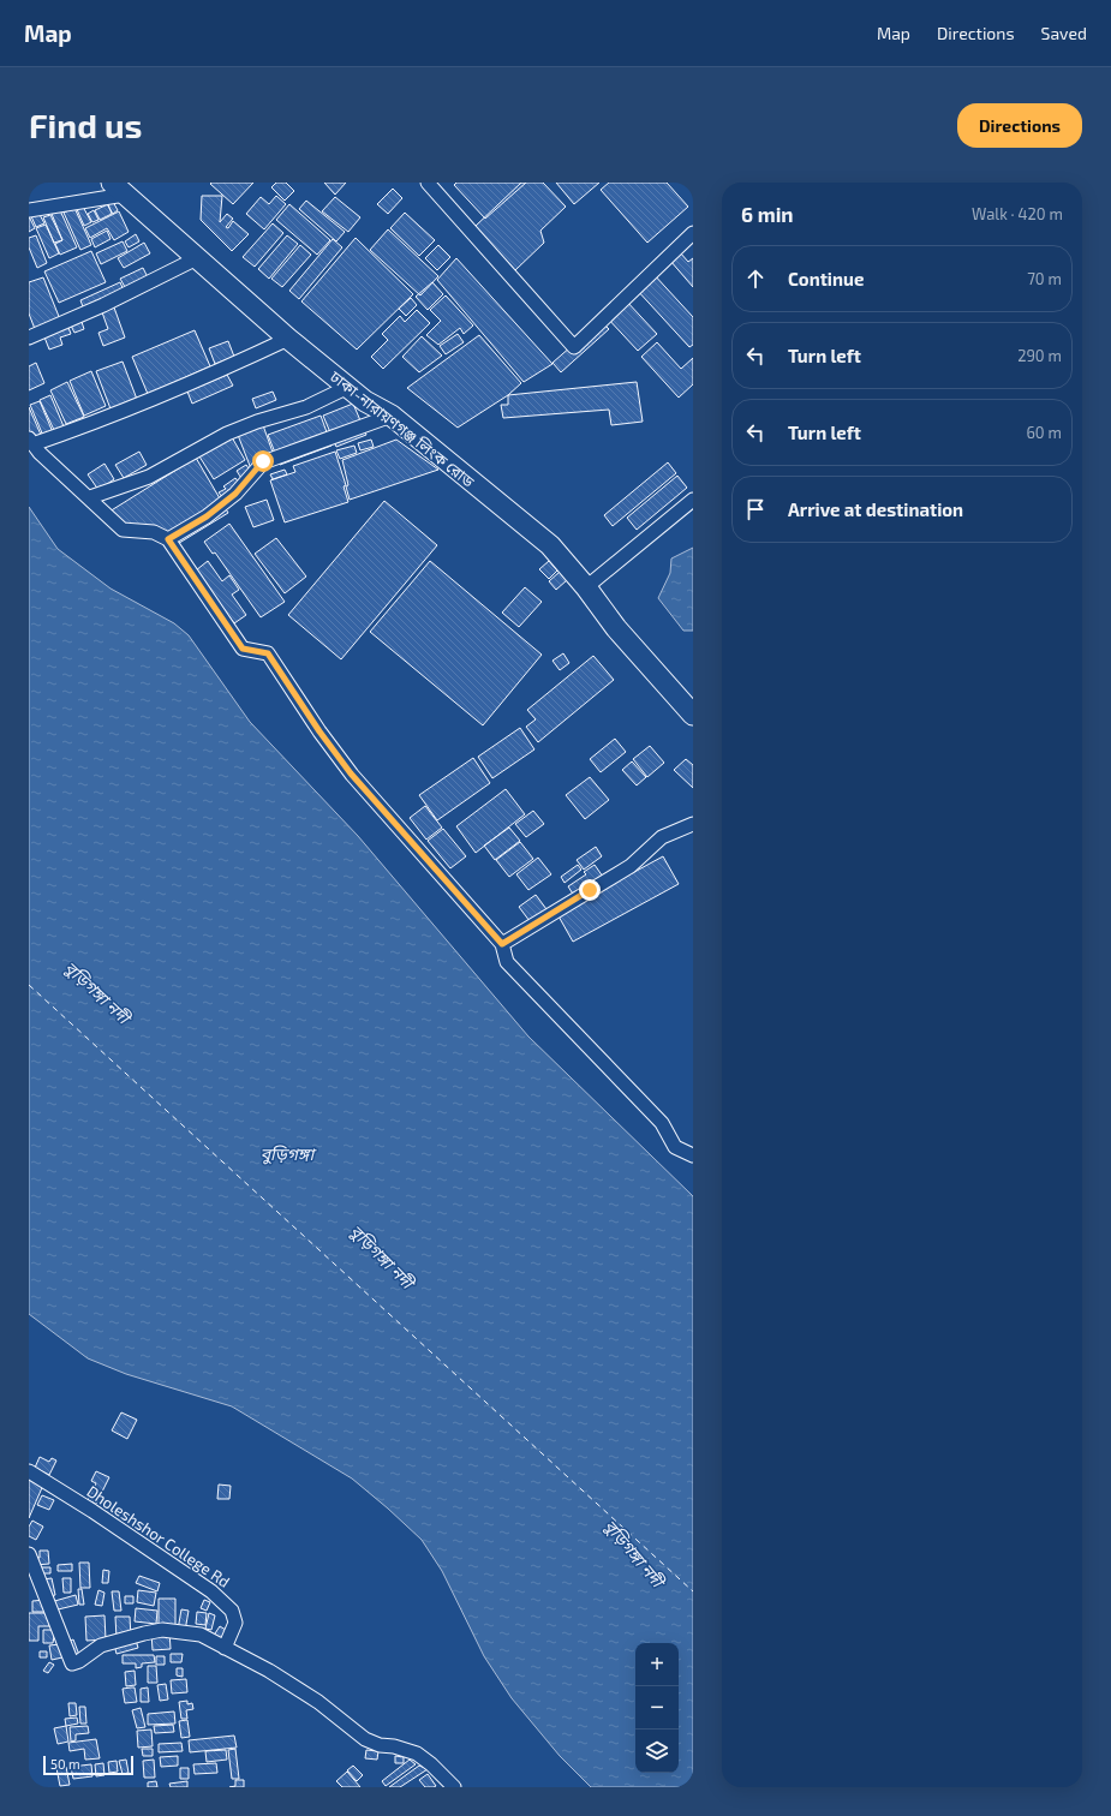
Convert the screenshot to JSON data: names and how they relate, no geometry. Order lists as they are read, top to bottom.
{
  "streets": {
    "highway": ["ঢাকা-নারায়ণগঞ্জ লিংক রোড"],
    "street": ["Dholeshshor College Rd"]
  },
  "water": ["বুড়িগঙ্গা নদী", "বুড়িগঙ্গা"],
  "scale_bar": "50 m",
  "page": {
    "header": "Map",
    "nav": ["Map", "Directions", "Saved"],
    "buttons": "Directions",
    "title": "Find us",
    "heading": ["6 min", "Walk · 420 m"],
    "list": [
      ["Continue", "70 m"],
      ["Turn left", "290 m"],
      ["Turn left", "60 m"],
      "Arrive at destination"
    ],
    "map_buttons": ["+", "−"],
    "scale": "50 m"
  }
}
